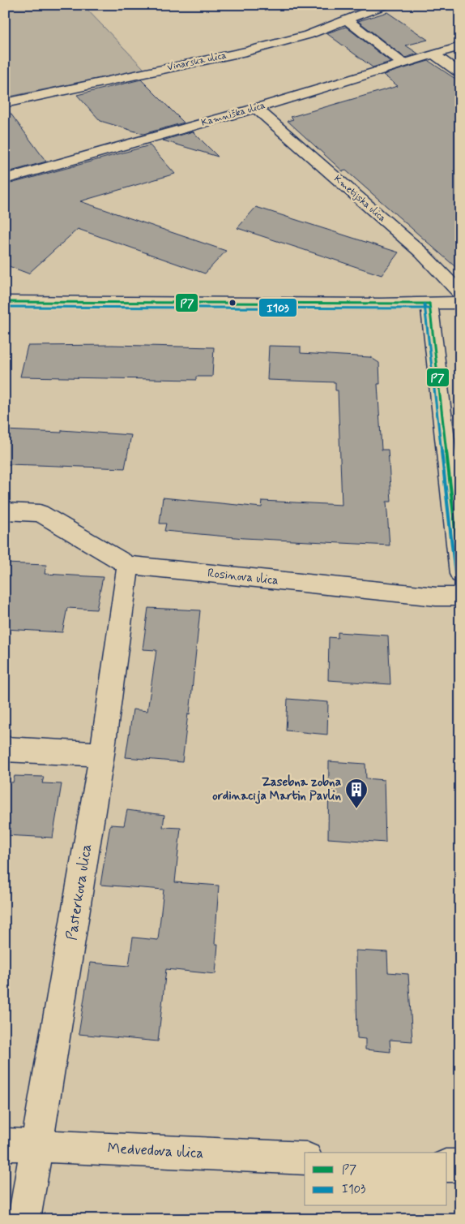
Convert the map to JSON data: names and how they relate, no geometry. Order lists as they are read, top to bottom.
{
  "streets": {
    "street": [
      "Vinarska ulica",
      "Kamniška ulica",
      "Kmetijska ulica",
      "Rosinova ulica",
      "Pasterkova ulica",
      "Medvedova ulica"
    ]
  },
  "crossings": [
    ["Kamniška ulica", "Kmetijska ulica"],
    ["Rosinova ulica", "Pasterkova ulica"],
    ["Pasterkova ulica", "Medvedova ulica"]
  ],
  "places": {
    "building": ["Zasebna zobna ordinacija Martin Pavlin"]
  },
  "lines": ["transit line P7", "transit line I103"],
  "legend": ["P7", "I103"]
}
